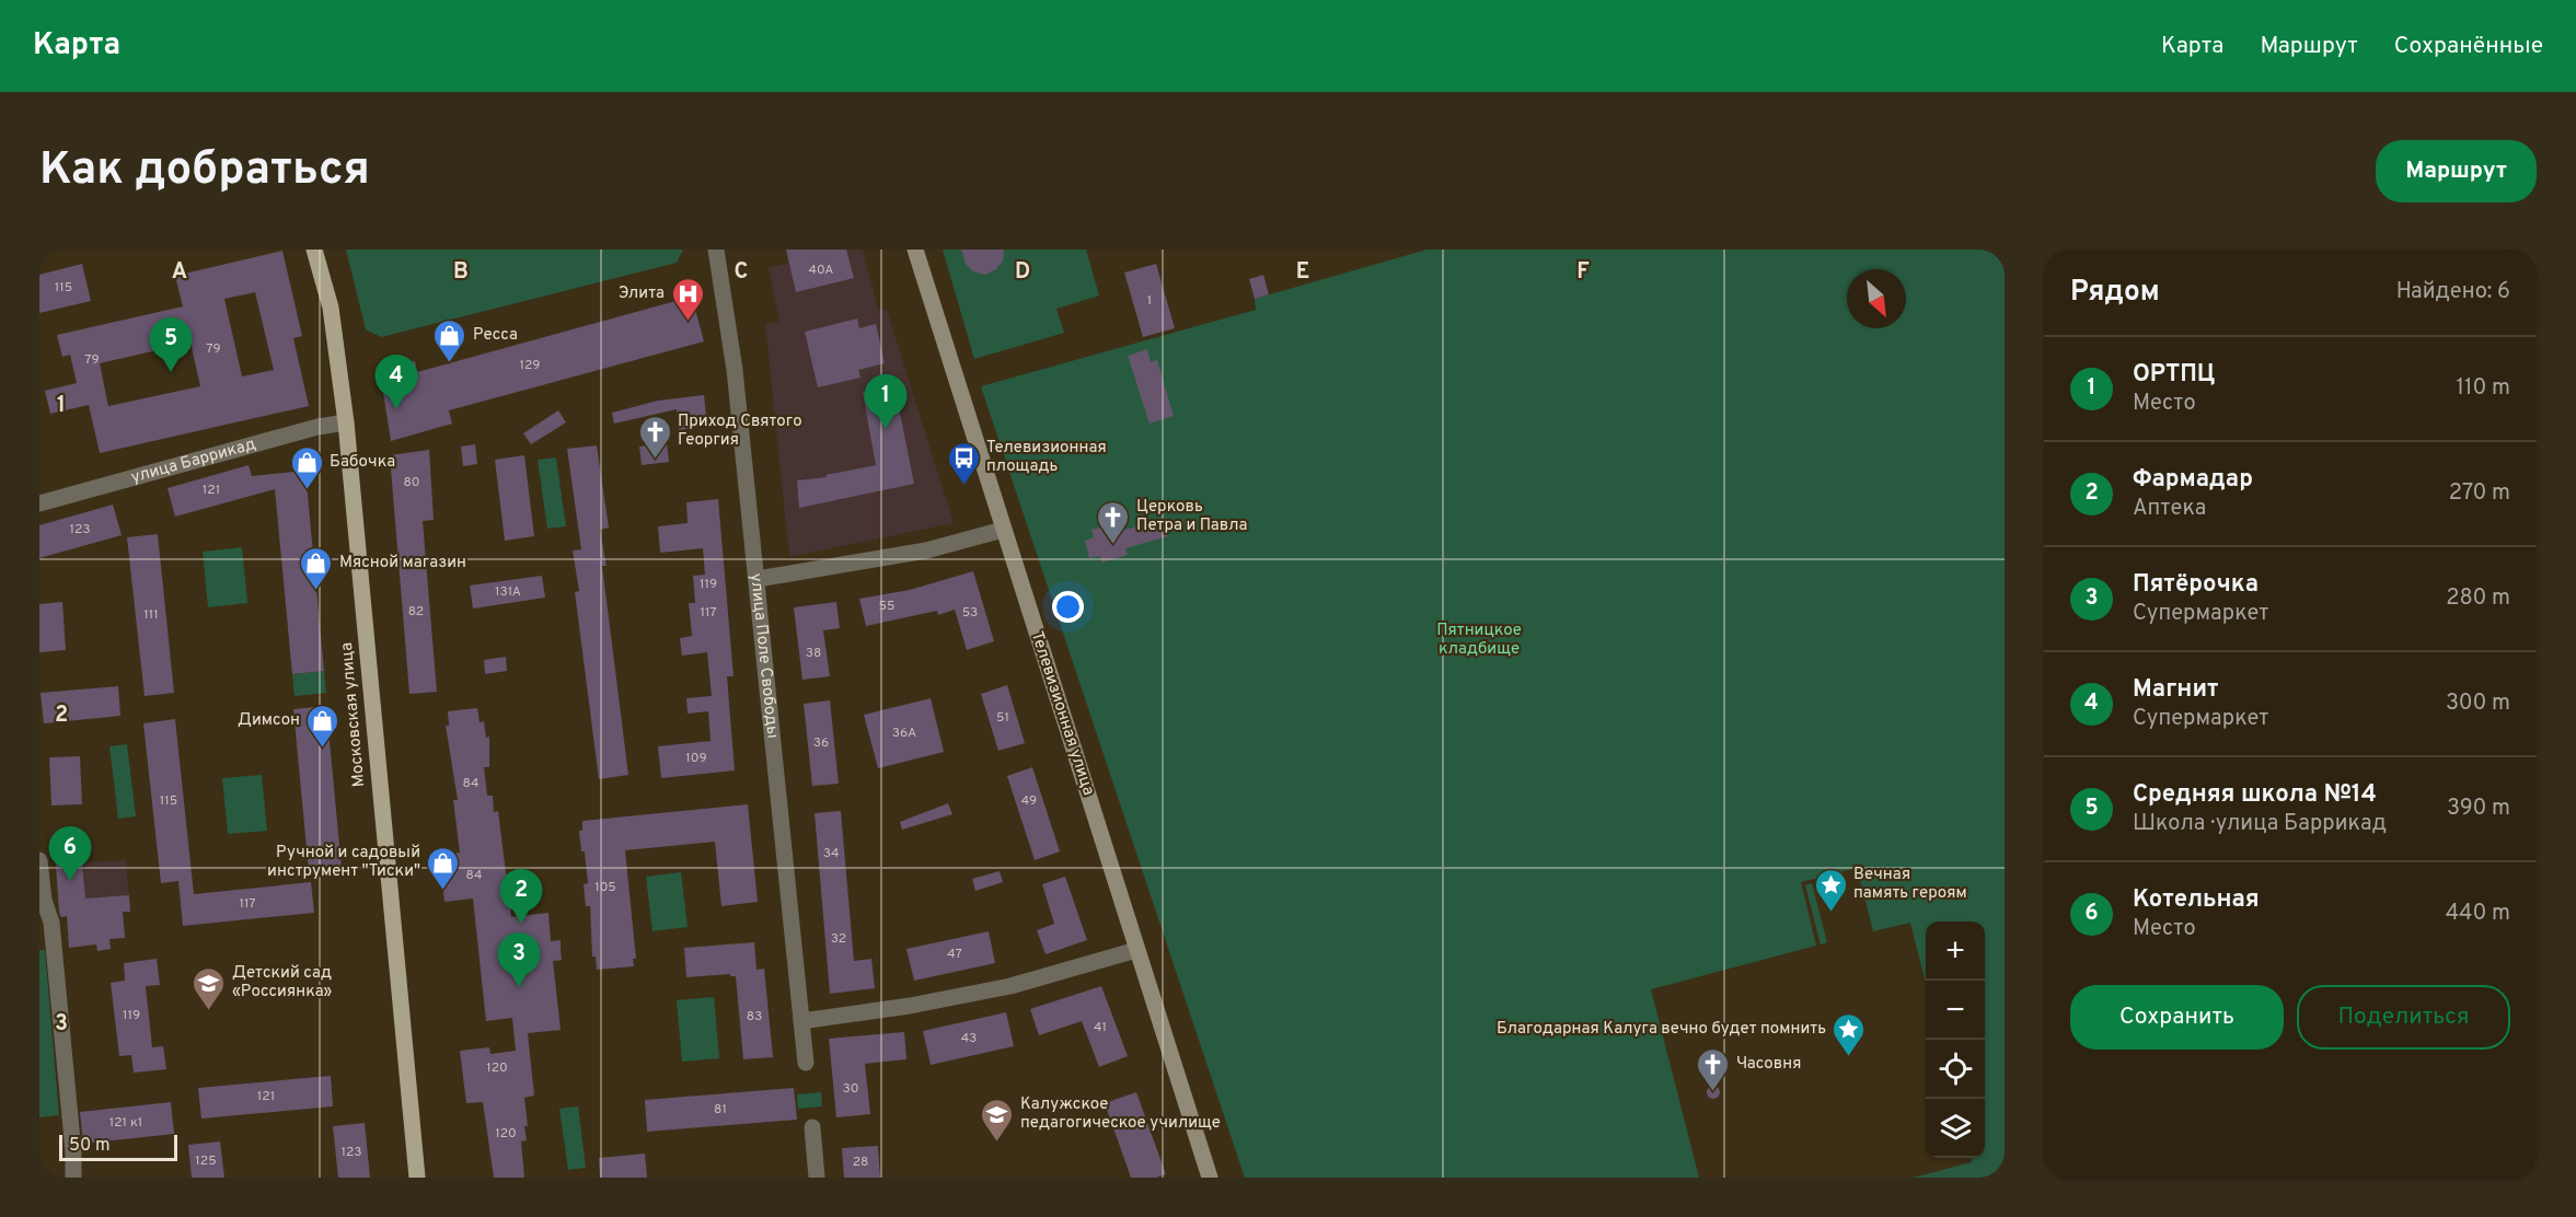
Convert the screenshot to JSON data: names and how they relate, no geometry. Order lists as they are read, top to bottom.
{
  "streets": {
    "main road": ["Телевизионная улица", "Московская улица"],
    "street": ["улица Баррикад", "улица Поле Свободы"]
  },
  "crossings": [
    ["улица Баррикад", "Московская улица"]
  ],
  "parks": ["Пятницкое кладбище"],
  "places": {
    "hospital": ["Элита"],
    "shop": [
      "Ресса",
      "Бабочка",
      "Мясной магазин",
      "Димсон",
      "Ручной и садовый инструмент \"Тиски\""
    ],
    "church": ["Приход Святого Георгия", "Церковь Петра и Павла", "Часовня"],
    "bus stop": ["Телевизионная площадь"],
    "place": ["Вечная память героям", "Благодарная Калуга вечно будет помнить"],
    "school or university": ["Детский сад «Россиянка»", "Калужское педагогическое училище"]
  },
  "house_numbers": [
    "40А",
    "115",
    "1",
    "79",
    "79",
    "129",
    "80",
    "121",
    "123",
    "119",
    "131А",
    "55",
    "82",
    "117",
    "53",
    "111",
    "38",
    "51",
    "36А",
    "36",
    "109",
    "84",
    "115",
    "49",
    "34",
    "84",
    "105",
    "117",
    "32",
    "47",
    "119",
    "83",
    "41",
    "43",
    "120",
    "30",
    "121",
    "81",
    "121 к1",
    "120",
    "123",
    "125",
    "28"
  ],
  "scale_bar": "50 m",
  "north": "bottom right",
  "page": {
    "header": "Карта",
    "nav": ["Карта", "Маршрут", "Сохранённые"],
    "buttons": [
      "Маршрут",
      ["Сохранить", "Поделиться"]
    ],
    "title": "Как добраться",
    "heading": ["Рядом", "Найдено: 6"],
    "pins": [
      "5",
      "4",
      "1",
      "6",
      "2",
      "3"
    ],
    "list": [
      {
        "mark": "1",
        "name": "ОРТПЦ",
        "note": "Место",
        "value": "110 m"
      },
      {
        "mark": "2",
        "name": "Фармадар",
        "note": "Аптека",
        "value": "270 m"
      },
      {
        "mark": "3",
        "name": "Пятёрочка",
        "note": "Супермаркет",
        "value": "280 m"
      },
      {
        "mark": "4",
        "name": "Магнит",
        "note": "Супермаркет",
        "value": "300 m"
      },
      {
        "mark": "5",
        "name": "Средняя школа №14",
        "note": "Школа · улица Баррикад",
        "value": "390 m"
      },
      {
        "mark": "6",
        "name": "Котельная",
        "note": "Место",
        "value": "440 m"
      }
    ],
    "map_buttons": ["+", "−"],
    "scale": "50 m"
  },
  "grid": {
    "columns": [
      "A",
      "B",
      "C",
      "D",
      "E",
      "F"
    ],
    "rows": ["1", "2", "3"]
  }
}
